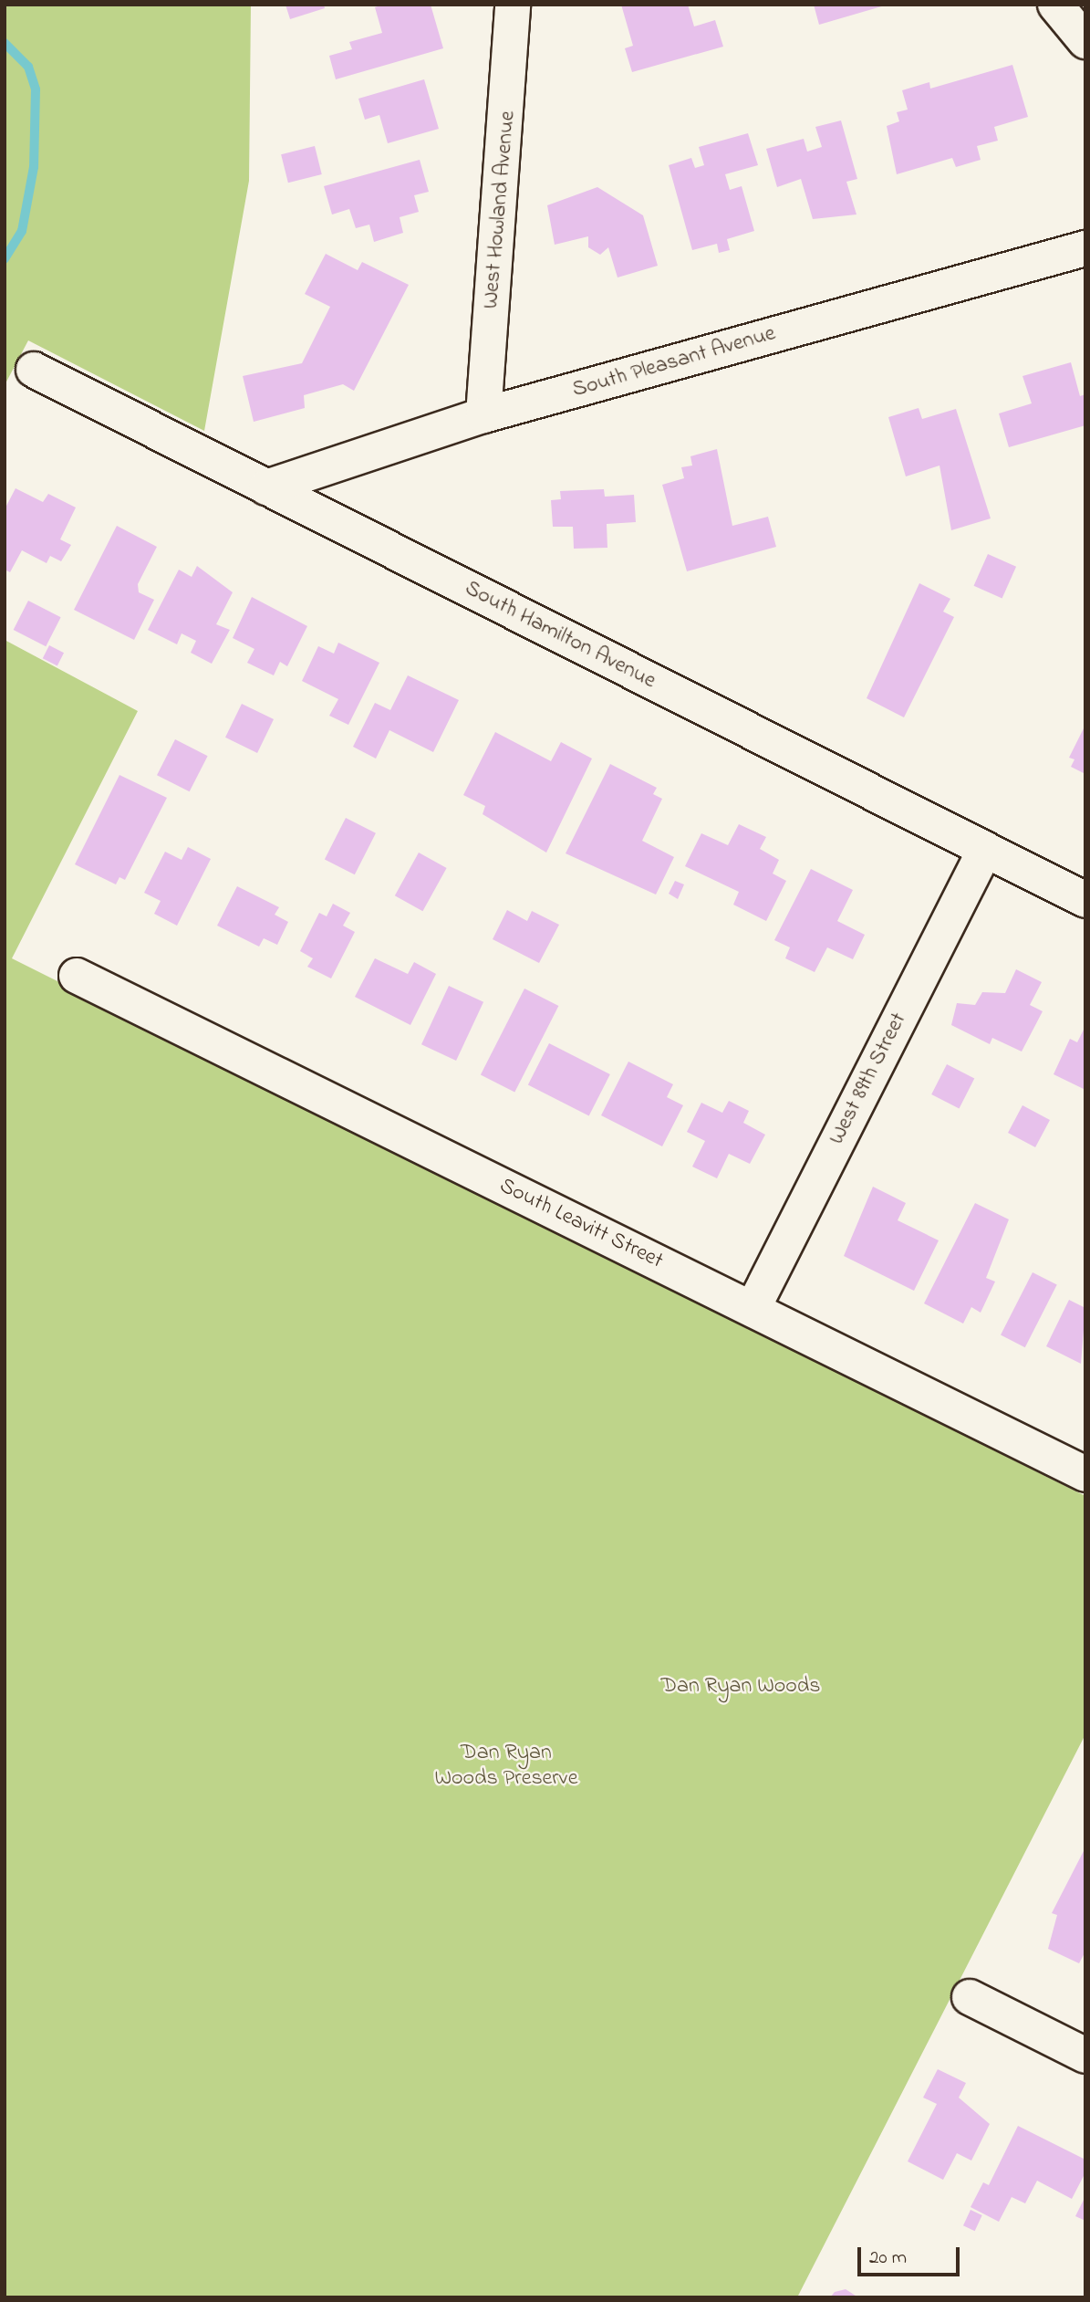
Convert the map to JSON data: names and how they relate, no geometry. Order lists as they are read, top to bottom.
{
  "streets": {
    "street": [
      "West Howland Avenue",
      "South Pleasant Avenue",
      "South Hamilton Avenue",
      "West 89th Street",
      "South Leavitt Street"
    ]
  },
  "crossings": [
    ["West Howland Avenue", "South Pleasant Avenue"],
    ["South Pleasant Avenue", "South Hamilton Avenue"],
    ["South Hamilton Avenue", "West 89th Street"],
    ["West 89th Street", "South Leavitt Street"]
  ],
  "parks": ["Dan Ryan Woods", "Dan Ryan Woods Preserve"],
  "scale_bar": "20 m"
}
